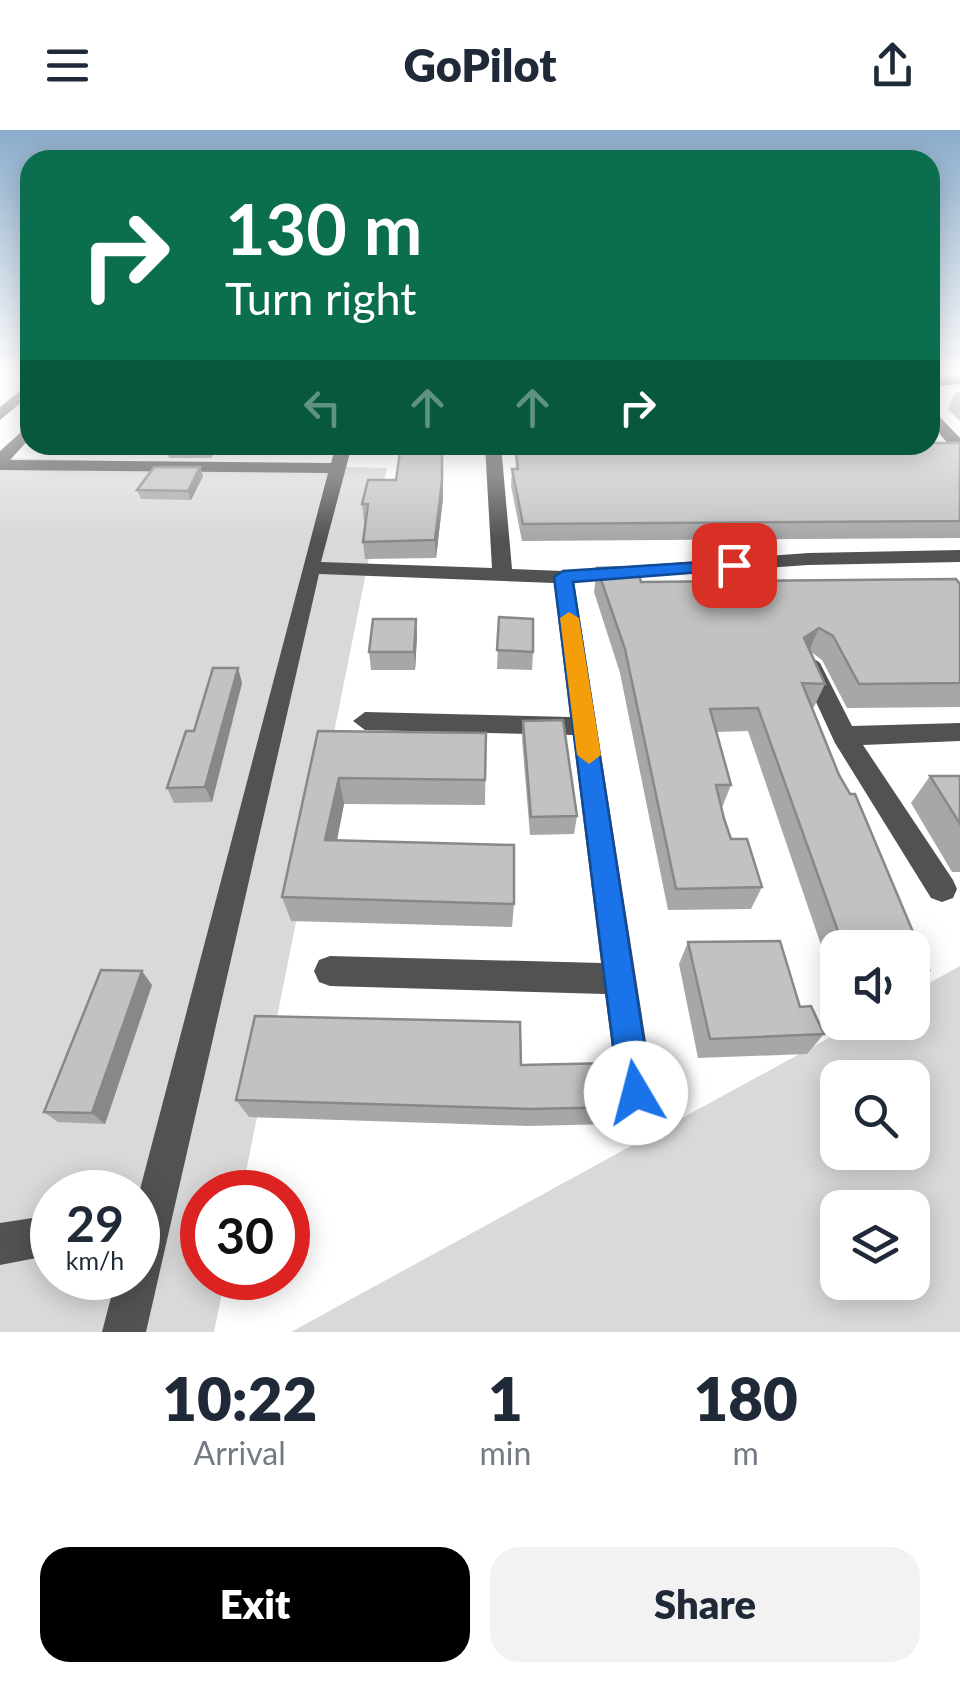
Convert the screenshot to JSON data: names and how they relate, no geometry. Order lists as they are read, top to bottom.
{
  "page": {
    "header": "GoPilot",
    "turn": ["130 m", "Turn right"],
    "speed": "29 km/h",
    "limit": "30",
    "eta": [
      "10:22",
      "Arrival",
      "1",
      "min",
      "180",
      "m"
    ],
    "buttons": ["Exit", "Share"]
  }
}
